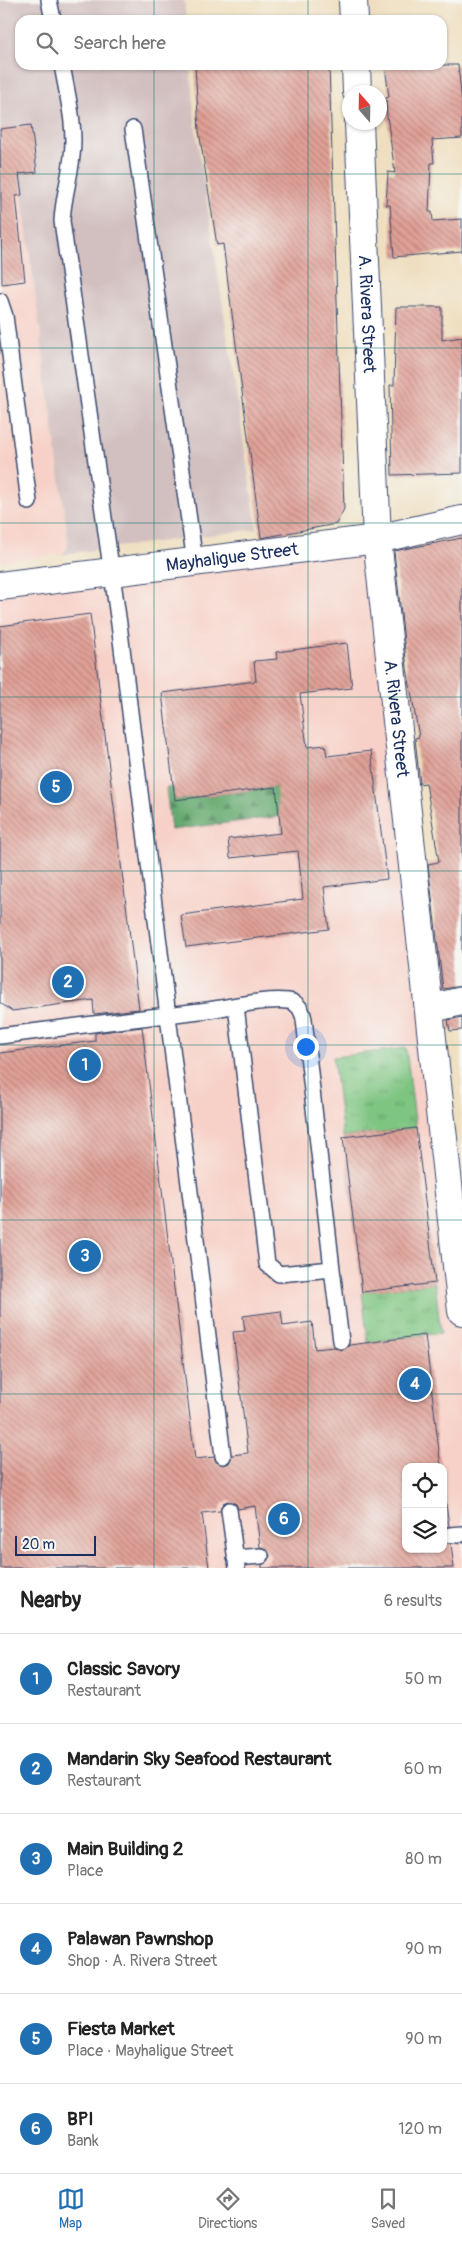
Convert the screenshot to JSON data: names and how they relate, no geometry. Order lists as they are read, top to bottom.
{
  "streets": {
    "street": ["A. Rivera Street", "Mayhaligue Street"]
  },
  "crossings": [
    ["A. Rivera Street", "Mayhaligue Street"]
  ],
  "scale_bar": "20 m",
  "north": "top",
  "page": {
    "search": "Search here",
    "pins": [
      "5",
      "2",
      "1",
      "3",
      "4",
      "6"
    ],
    "scale": "20 m",
    "heading": ["Nearby", "6 results"],
    "list": [
      {
        "mark": "1",
        "name": "Classic Savory",
        "note": "Restaurant",
        "value": "50 m"
      },
      {
        "mark": "2",
        "name": "Mandarin Sky Seafood Restaurant",
        "note": "Restaurant",
        "value": "60 m"
      },
      {
        "mark": "3",
        "name": "Main Building 2",
        "note": "Place",
        "value": "80 m"
      },
      {
        "mark": "4",
        "name": "Palawan Pawnshop",
        "note": "Shop · A. Rivera Street",
        "value": "90 m"
      },
      {
        "mark": "5",
        "name": "Fiesta Market",
        "note": "Place · Mayhaligue Street",
        "value": "90 m"
      },
      {
        "mark": "6",
        "name": "BPI",
        "note": "Bank",
        "value": "120 m"
      }
    ],
    "nav": ["Map", "Directions", "Saved"]
  }
}
